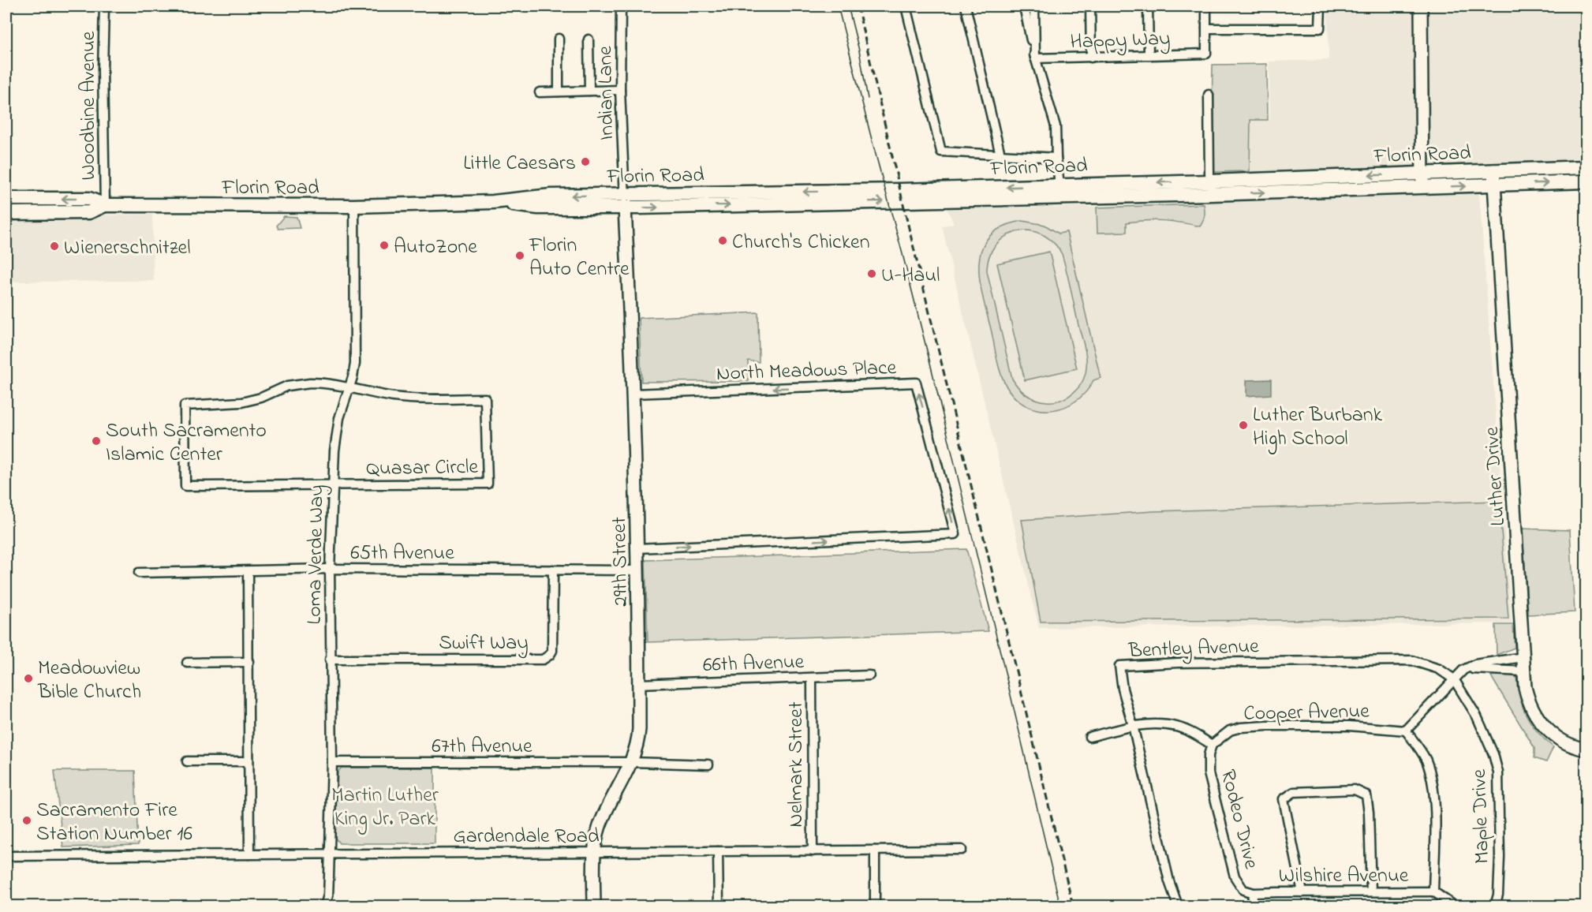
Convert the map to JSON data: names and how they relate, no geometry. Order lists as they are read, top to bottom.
{
  "streets": {
    "main road": ["Florin Road"],
    "street": [
      "Happy Way",
      "Indian Lane",
      "Woodbine Avenue",
      "North Meadows Place",
      "Quasar Circle",
      "Luther Drive",
      "65th Avenue",
      "Loma Verde Way",
      "29th Street",
      "Swift Way",
      "Bentley Avenue",
      "66th Avenue",
      "Cooper Avenue",
      "67th Avenue",
      "Nelmark Street",
      "Maple Drive",
      "Rodeo Drive",
      "Gardendale Road",
      "Wilshire Avenue"
    ]
  },
  "crossings": [
    ["Indian Lane", "Florin Road"],
    ["Indian Lane", "29th Street"],
    ["Woodbine Avenue", "Florin Road"],
    ["Florin Road", "Luther Drive"],
    ["Florin Road", "Loma Verde Way"],
    ["Florin Road", "29th Street"],
    ["North Meadows Place", "29th Street"],
    ["Quasar Circle", "Loma Verde Way"],
    ["65th Avenue", "Loma Verde Way"],
    ["65th Avenue", "29th Street"],
    ["65th Avenue", "Swift Way"],
    ["Loma Verde Way", "Swift Way"],
    ["Loma Verde Way", "67th Avenue"],
    ["Loma Verde Way", "Gardendale Road"],
    ["29th Street", "66th Avenue"],
    ["29th Street", "67th Avenue"],
    ["29th Street", "Gardendale Road"],
    ["Bentley Avenue", "Maple Drive"],
    ["66th Avenue", "Nelmark Street"],
    ["Cooper Avenue", "Rodeo Drive"],
    ["Nelmark Street", "Gardendale Road"],
    ["Rodeo Drive", "Wilshire Avenue"]
  ],
  "parks": ["Martin Luther King Jr. Park"],
  "places": [
    "Little Caesars",
    "Church's Chicken",
    "AutoZone",
    "Wienerschnitzel",
    "Florin Auto Centre",
    "U-Haul",
    "Luther Burbank High School",
    "South Sacramento Islamic Center",
    "Meadowview Bible Church",
    "Sacramento Fire Station Number 16"
  ]
}
